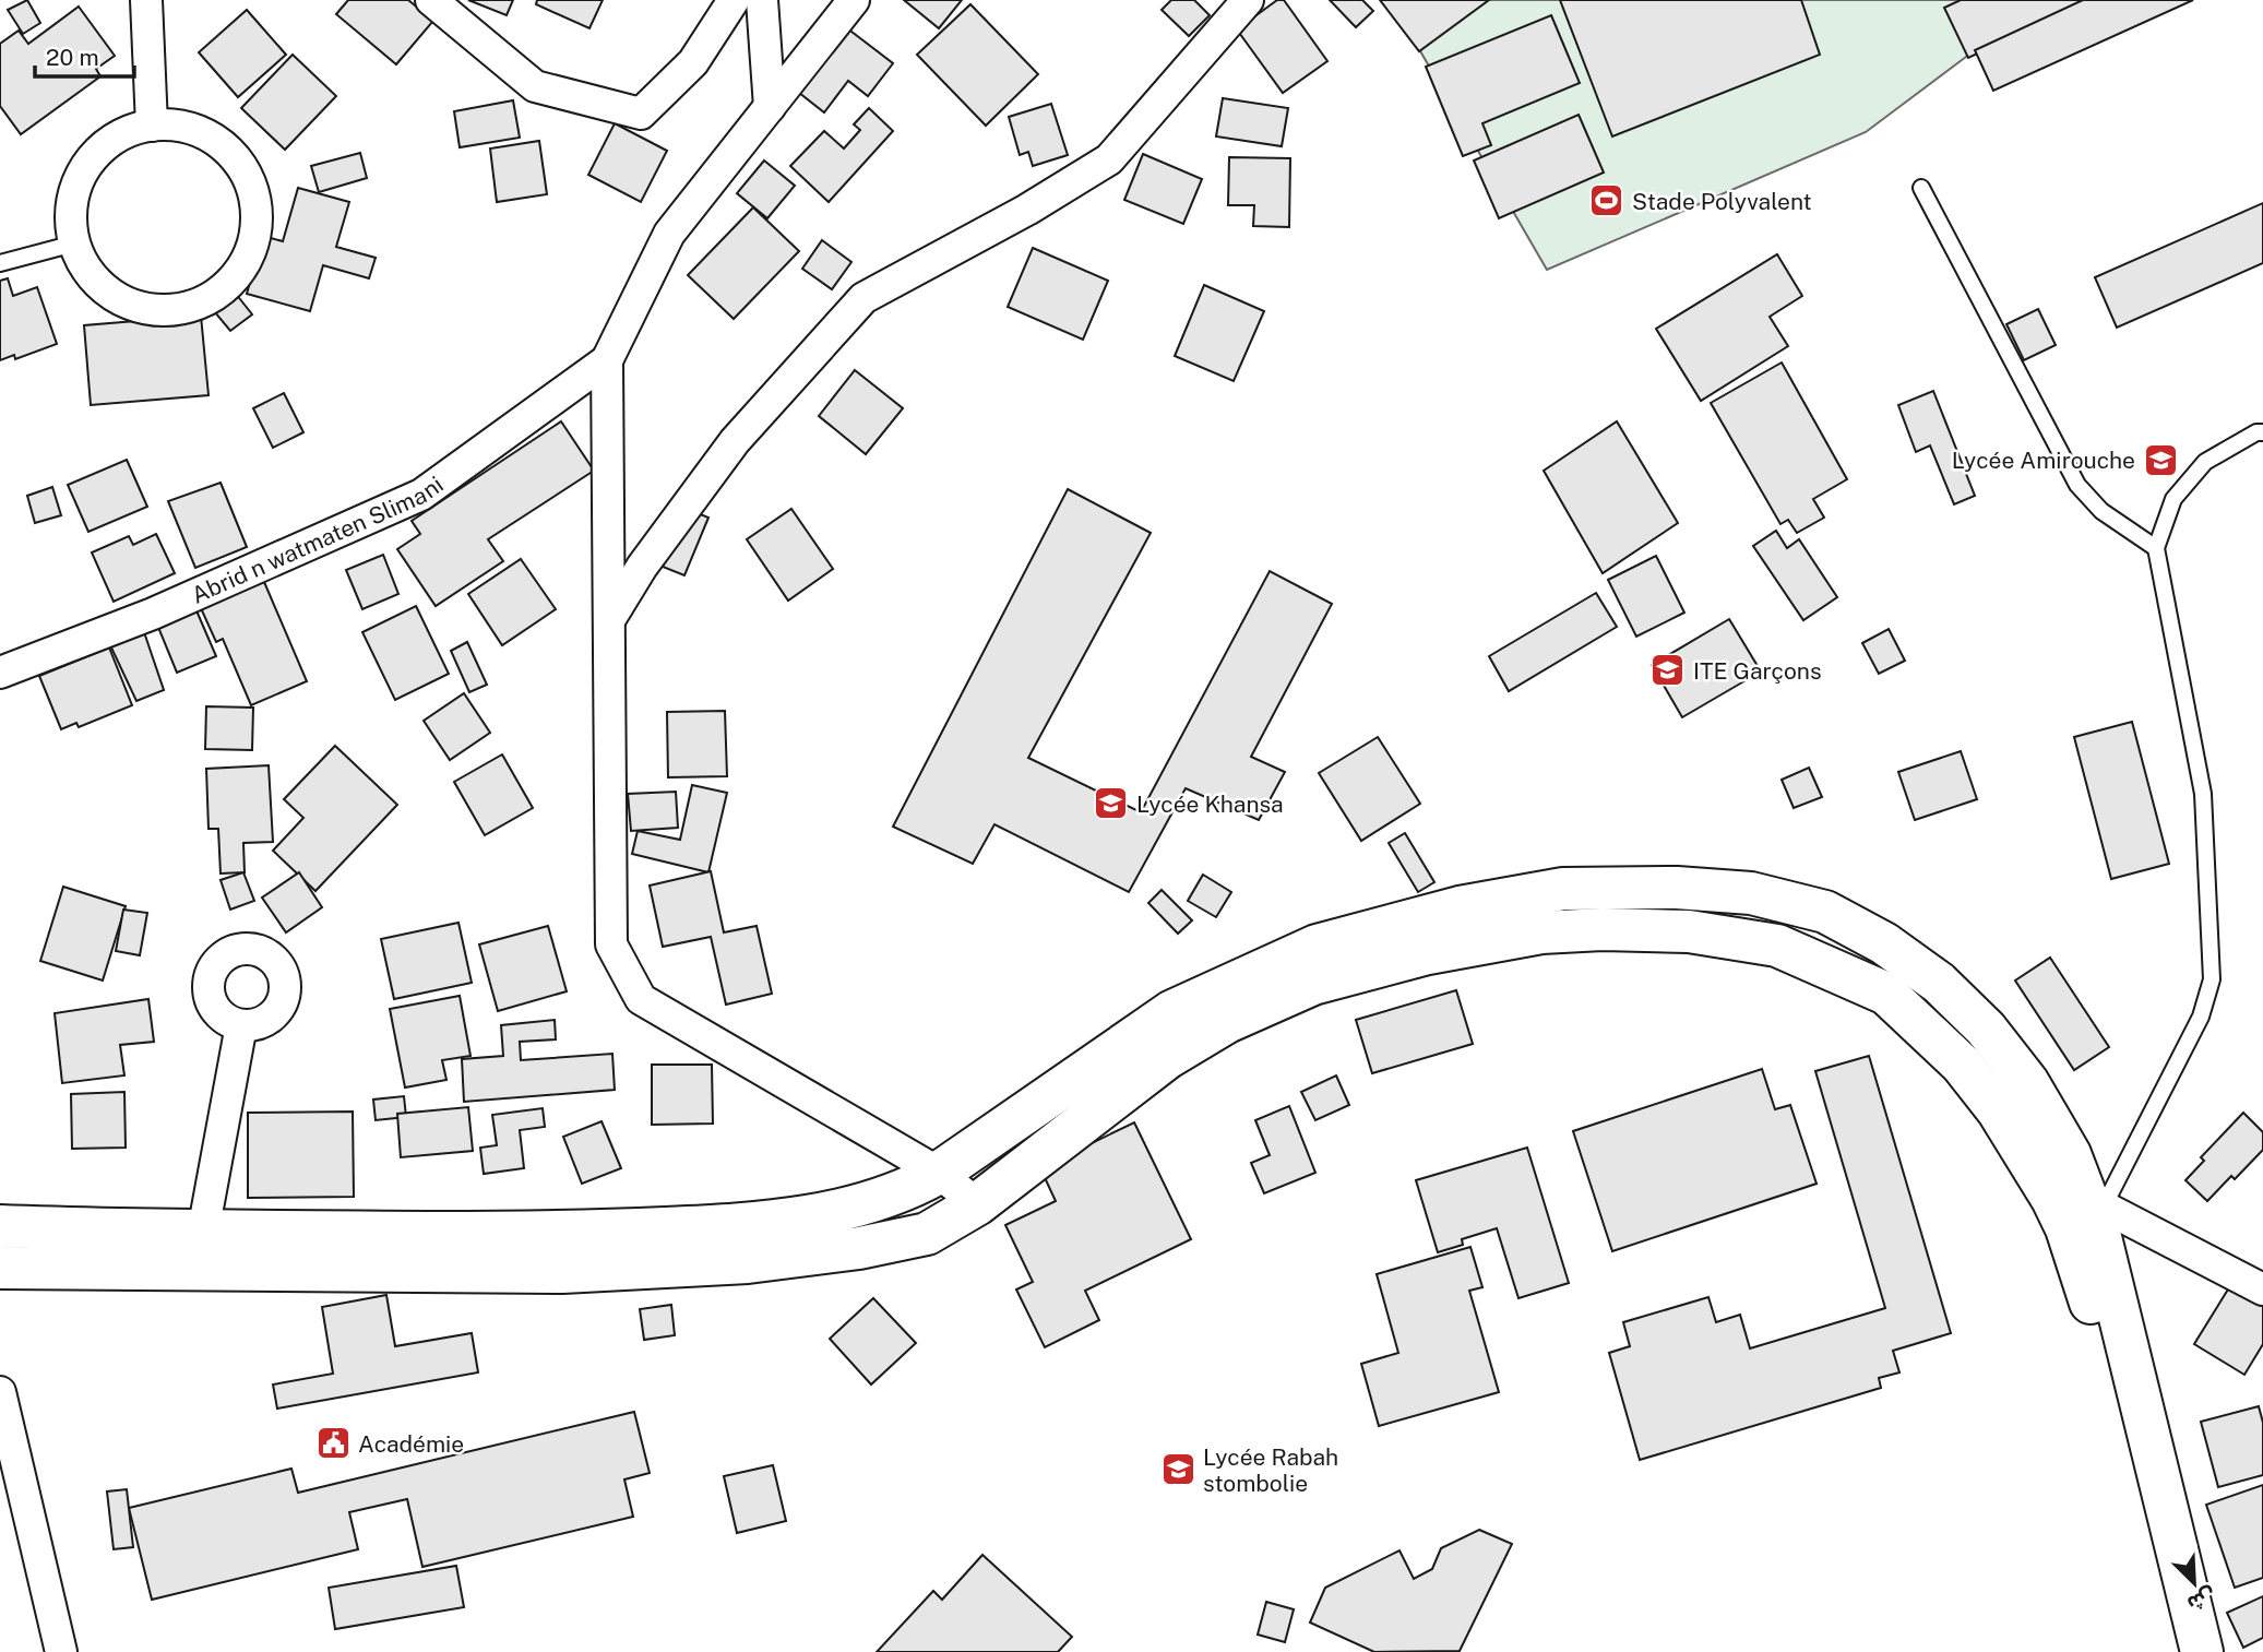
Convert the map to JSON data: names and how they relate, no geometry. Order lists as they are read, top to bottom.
{
  "streets": {
    "street": ["Abrid n watmaten Slimani"]
  },
  "places": {
    "sports": ["Stade Polyvalent"],
    "school or university": [
      "Lycée Amirouche",
      "ITE Garçons",
      "Lycée Khansa",
      "Lycée Rabah stombolie"
    ],
    "public building": ["Académie"]
  },
  "scale_bar": "20 m",
  "north": "bottom right"
}
